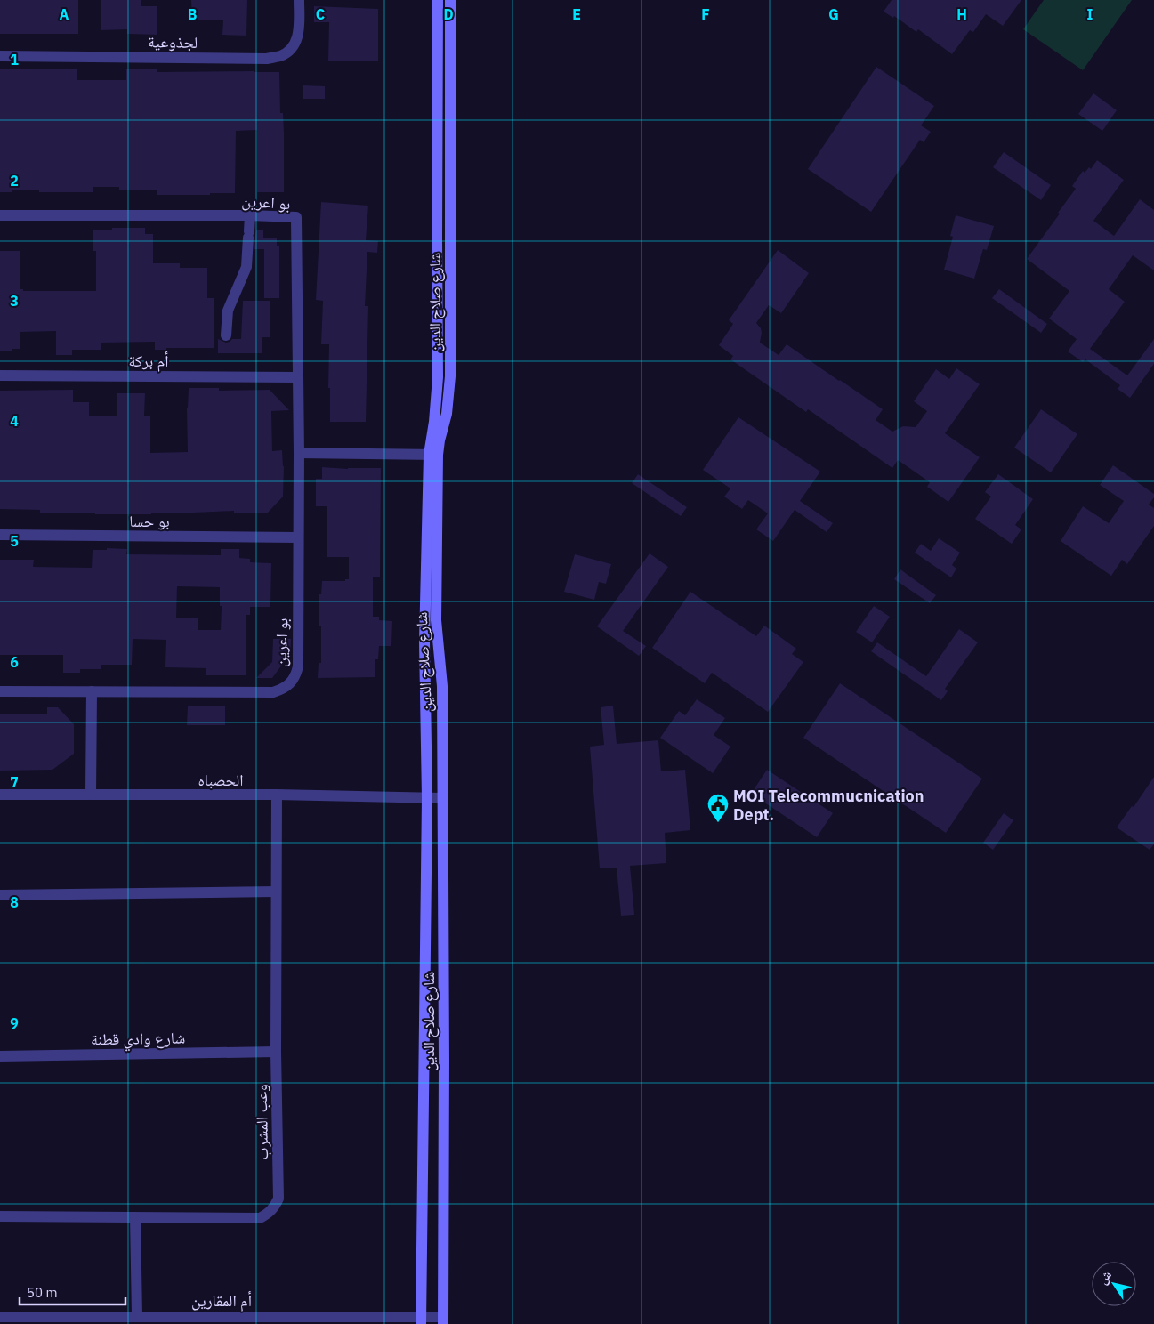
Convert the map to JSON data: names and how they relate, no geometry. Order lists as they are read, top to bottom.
{
  "streets": {
    "street": [
      "لجذوعية",
      "بو اعرين",
      "شارع صلاح الدين",
      "أم بركة",
      "بو حسا",
      "الحصباه",
      "شارع وادي قطنة",
      "وعب المشرب",
      "أم المقارين"
    ]
  },
  "crossings": [
    ["بو اعرين", "أم بركة"],
    ["بو اعرين", "بو حسا"],
    ["شارع صلاح الدين", "الحصباه"],
    ["شارع صلاح الدين", "أم المقارين"],
    ["الحصباه", "وعب المشرب"],
    ["شارع وادي قطنة", "وعب المشرب"]
  ],
  "places": {
    "public building": ["MOI Telecommucnication Dept."]
  },
  "scale_bar": "50 m",
  "north": "top left",
  "grid": {
    "columns": [
      "A",
      "B",
      "C",
      "D",
      "E",
      "F",
      "G",
      "H",
      "I"
    ],
    "rows": [
      "1",
      "2",
      "3",
      "4",
      "5",
      "6",
      "7",
      "8",
      "9"
    ]
  }
}
